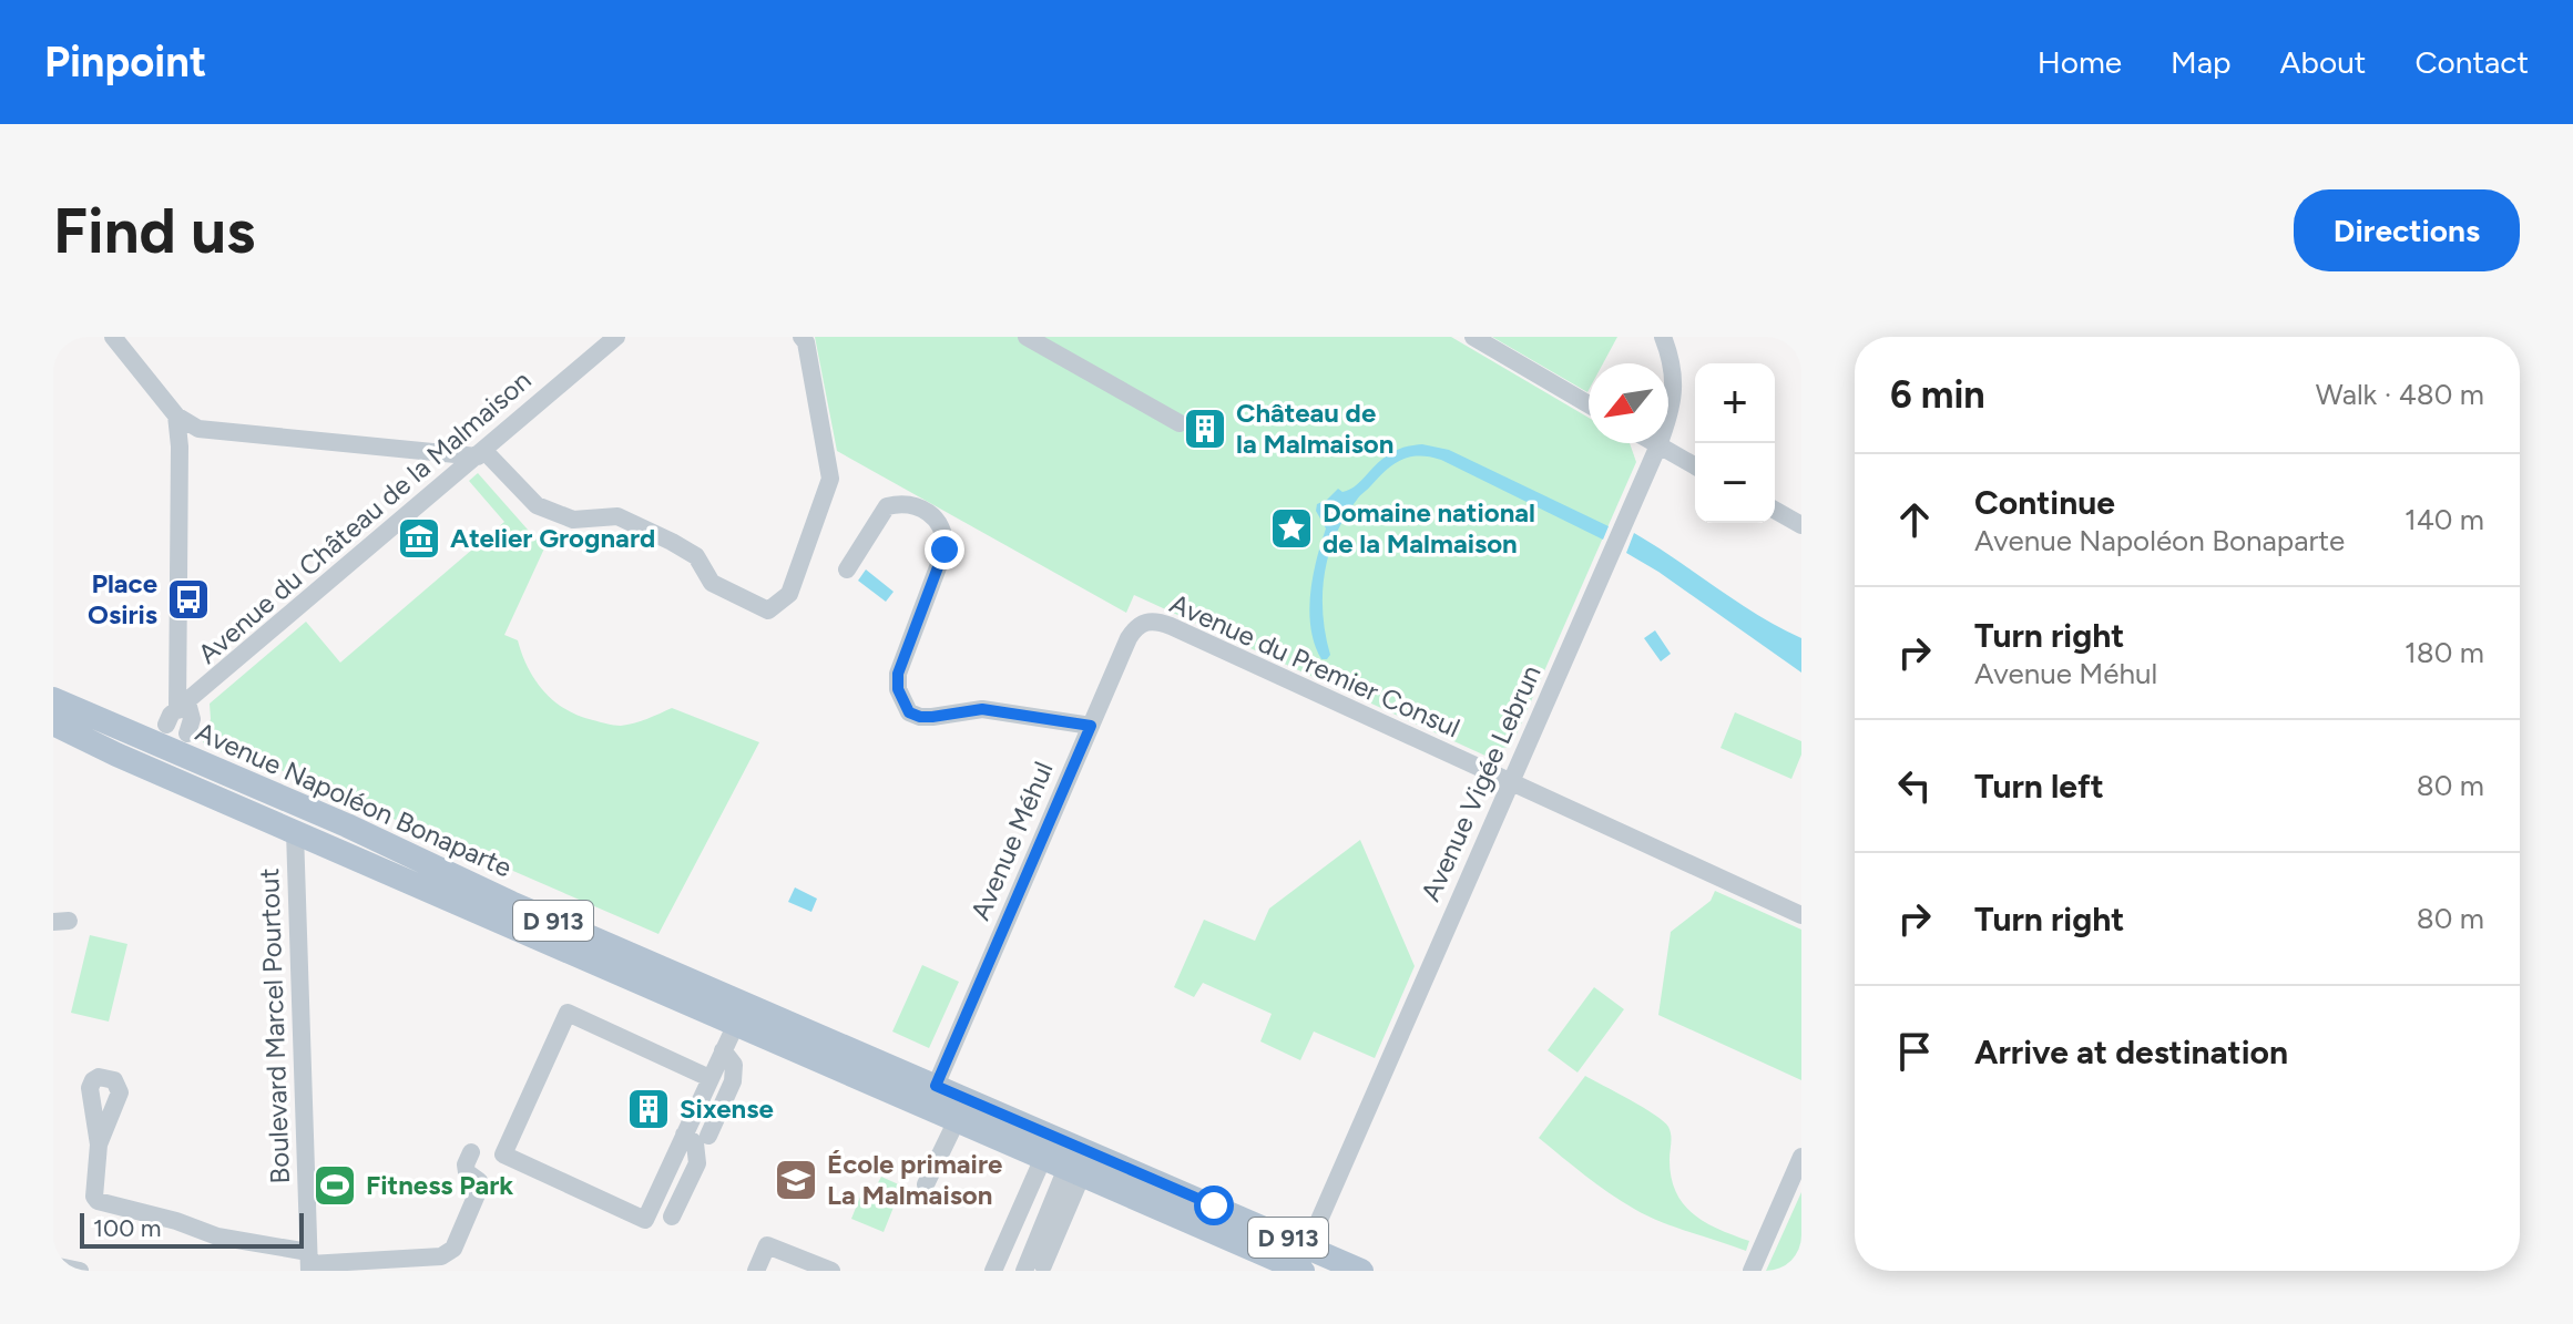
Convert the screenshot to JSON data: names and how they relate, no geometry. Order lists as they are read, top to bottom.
{
  "streets": {
    "main road": ["Avenue Napoléon Bonaparte", "D 913"],
    "street": [
      "Avenue du Château de la Malmaison",
      "Avenue du Premier Consul",
      "Avenue Vigée Lebrun",
      "Avenue Méhul",
      "Boulevard Marcel Pourtout"
    ]
  },
  "crossings": [
    ["Avenue du Château de la Malmaison", "Avenue Napoléon Bonaparte"],
    ["Avenue du Premier Consul", "Avenue Vigée Lebrun"],
    ["Avenue du Premier Consul", "Avenue Méhul"],
    ["Avenue Vigée Lebrun", "Avenue Napoléon Bonaparte"],
    ["Avenue Napoléon Bonaparte", "Avenue Méhul"],
    ["Avenue Napoléon Bonaparte", "D 913"],
    ["Avenue Napoléon Bonaparte", "Boulevard Marcel Pourtout"],
    ["D 913", "Boulevard Marcel Pourtout"]
  ],
  "places": {
    "building": ["Château de la Malmaison", "Sixense"],
    "place": ["Domaine national de la Malmaison"],
    "museum": ["Atelier Grognard"],
    "bus stop": ["Place Osiris"],
    "school or university": ["École primaire La Malmaison"],
    "sports": ["Fitness Park"]
  },
  "scale_bar": "100 m",
  "north": "bottom left",
  "page": {
    "header": "Pinpoint",
    "nav": [
      "Home",
      "Map",
      "About",
      "Contact"
    ],
    "buttons": "Directions",
    "title": "Find us",
    "heading": ["6 min", "Walk · 480 m"],
    "map_buttons": ["+", "−"],
    "list": [
      ["Continue", "Avenue Napoléon Bonaparte", "140 m"],
      ["Turn right", "Avenue Méhul", "180 m"],
      ["Turn left", "80 m"],
      ["Turn right", "80 m"],
      "Arrive at destination"
    ],
    "scale": "100 m"
  }
}
